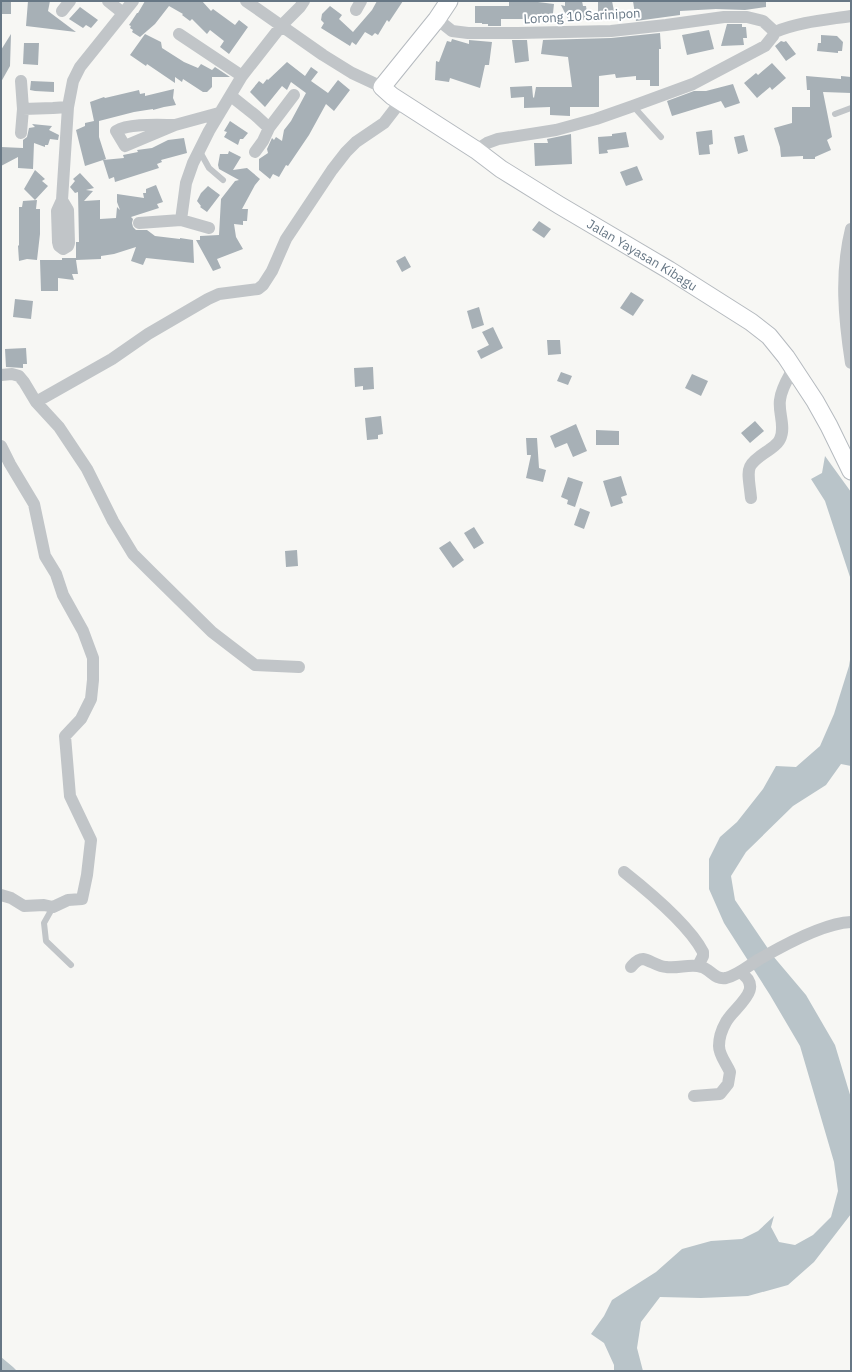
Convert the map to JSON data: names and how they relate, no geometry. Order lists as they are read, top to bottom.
{
  "streets": {
    "street": ["Lorong 10 Sarinipon", "Jalan Yayasan Kibagu"]
  }
}
